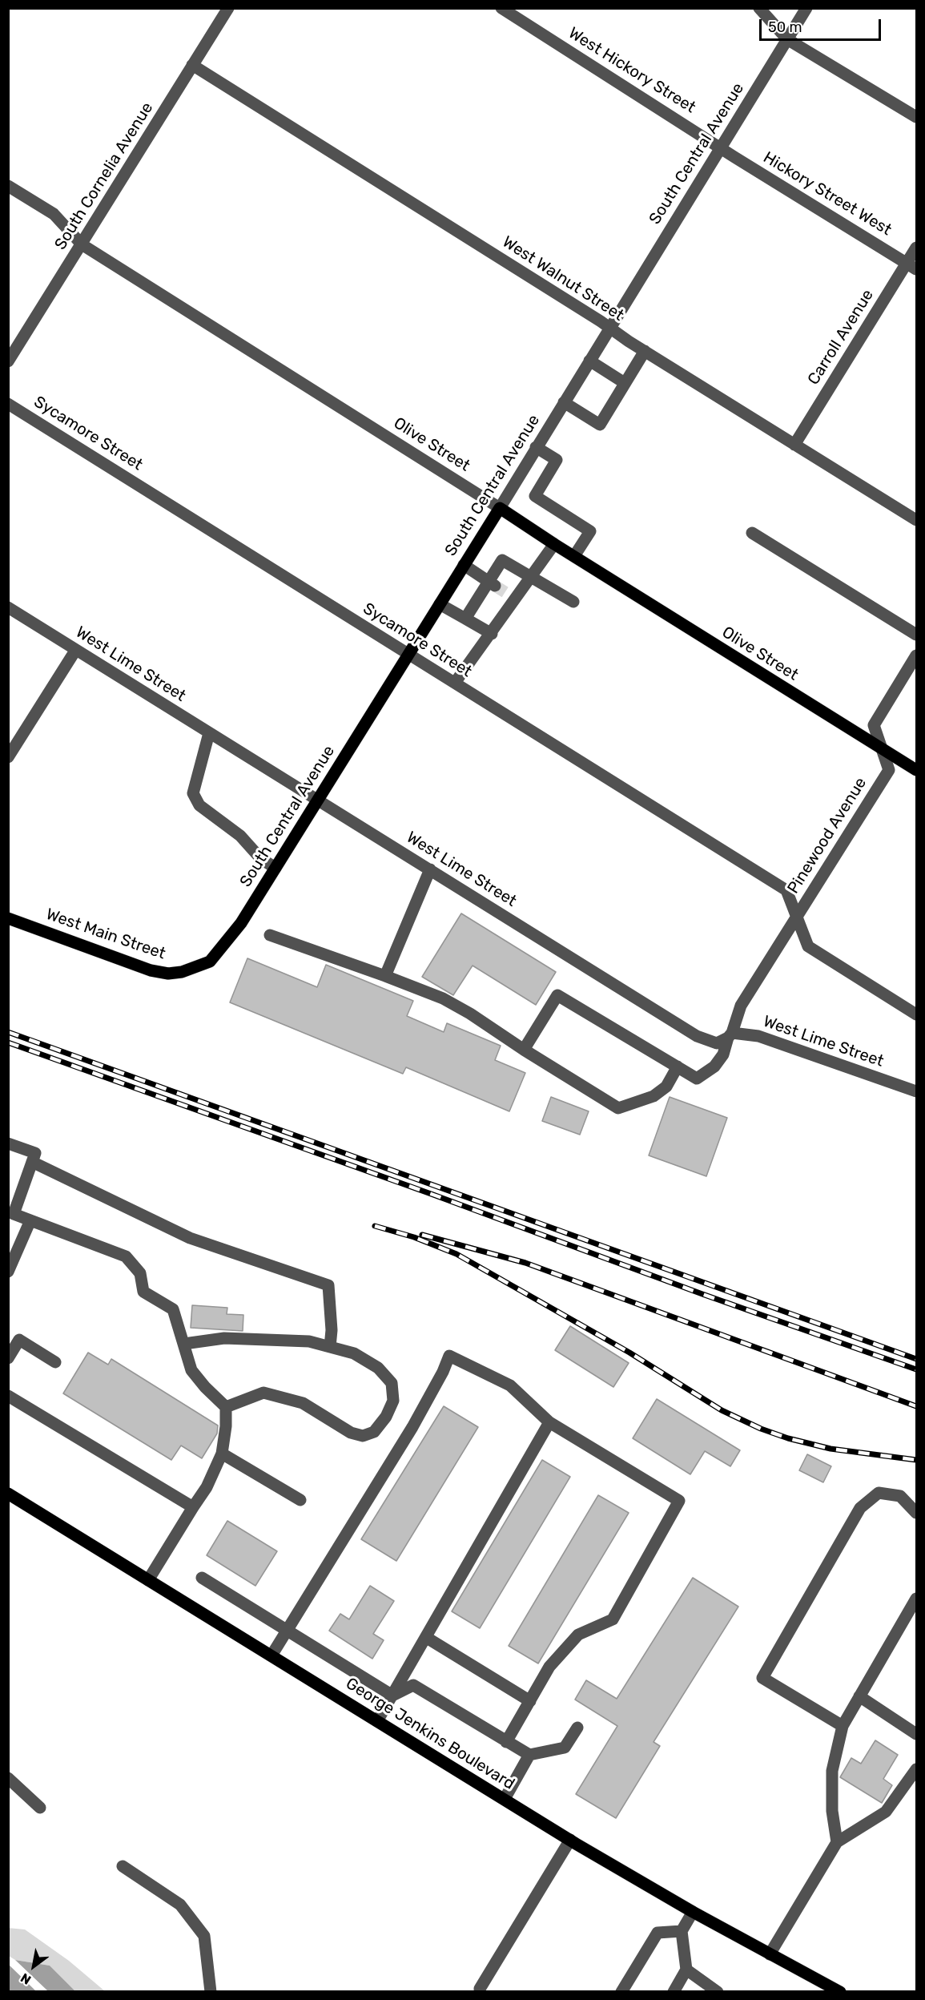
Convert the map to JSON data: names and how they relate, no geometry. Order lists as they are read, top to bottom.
{
  "streets": {
    "main road": [
      "South Central Avenue",
      "Olive Street",
      "West Main Street",
      "George Jenkins Boulevard"
    ],
    "street": [
      "West Hickory Street",
      "South Cornelia Avenue",
      "Hickory Street West",
      "West Walnut Street",
      "Carroll Avenue",
      "Sycamore Street",
      "West Lime Street",
      "Pinewood Avenue"
    ]
  },
  "crossings": [
    ["West Hickory Street", "South Central Avenue"],
    ["West Hickory Street", "Hickory Street West"],
    ["South Central Avenue", "Hickory Street West"],
    ["South Central Avenue", "West Walnut Street"],
    ["South Central Avenue", "Sycamore Street"],
    ["South Central Avenue", "Olive Street"],
    ["South Central Avenue", "West Lime Street"],
    ["South Central Avenue", "West Main Street"],
    ["South Cornelia Avenue", "West Walnut Street"],
    ["South Cornelia Avenue", "Olive Street"],
    ["Hickory Street West", "Carroll Avenue"],
    ["West Walnut Street", "Carroll Avenue"],
    ["Sycamore Street", "Pinewood Avenue"],
    ["Olive Street", "Pinewood Avenue"],
    ["West Lime Street", "Pinewood Avenue"]
  ],
  "scale_bar": "50 m",
  "north": "bottom left"
}
